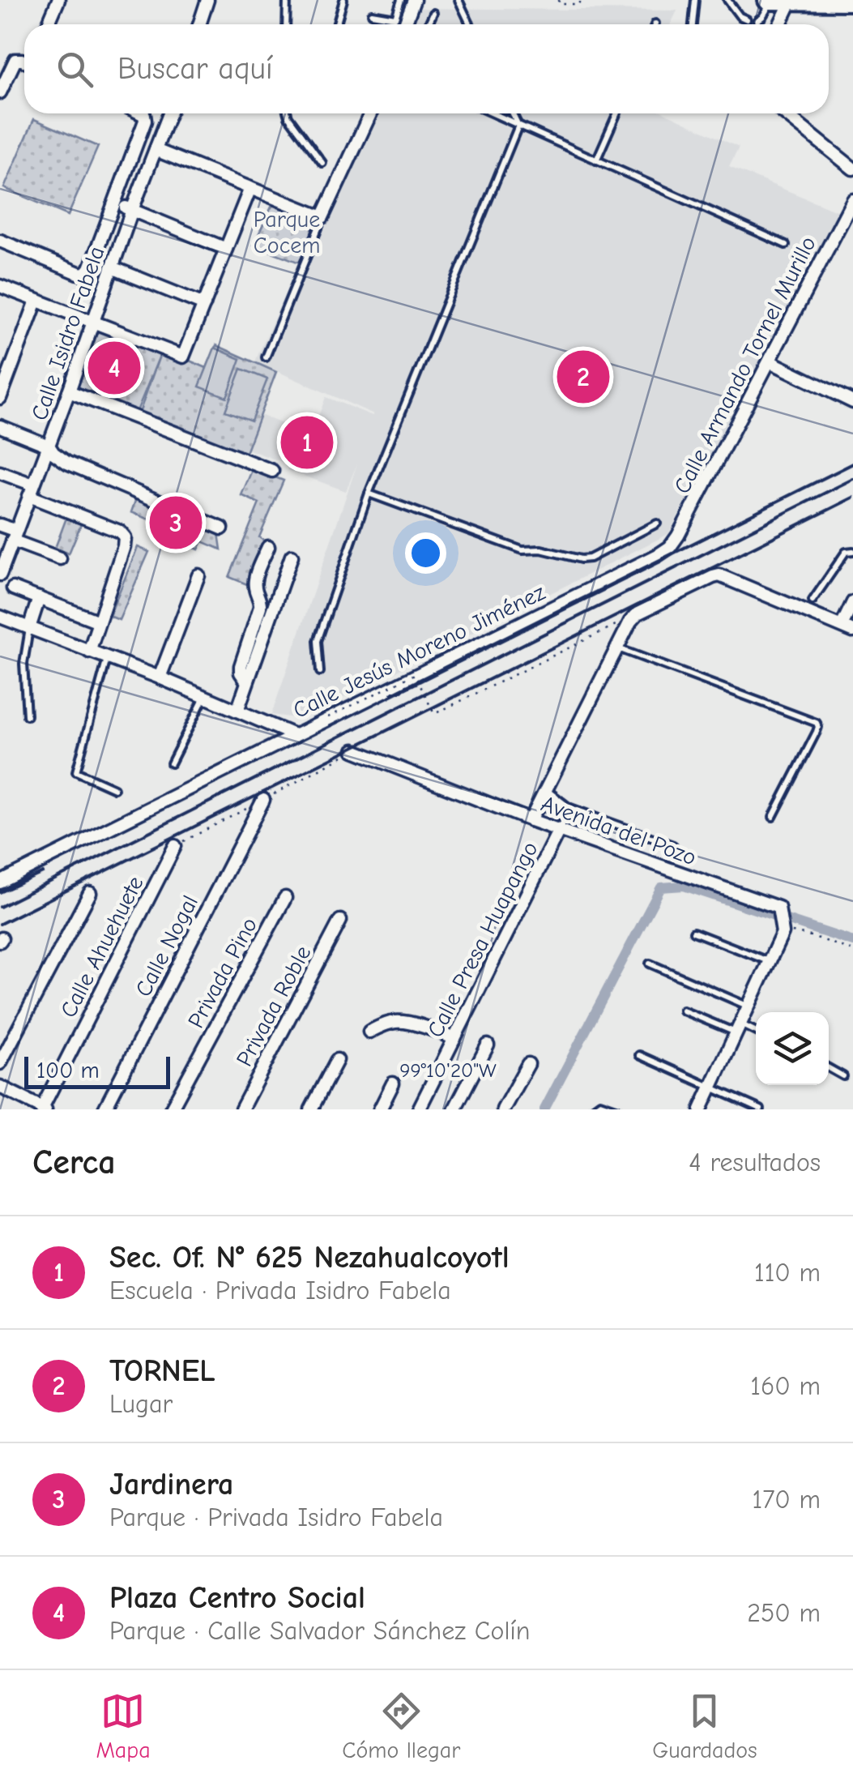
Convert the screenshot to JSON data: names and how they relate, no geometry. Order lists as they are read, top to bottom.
{
  "streets": {
    "street": [
      "Calle Isidro Fabela",
      "Calle Armando Tornel Murillo",
      "Calle Jesús Moreno Jiménez",
      "Avenida del Pozo",
      "Calle Presa Huapango",
      "Calle Nogal",
      "Calle Ahuehuete",
      "Privada Pino",
      "Privada Roble"
    ]
  },
  "crossings": [
    ["Calle Armando Tornel Murillo", "Calle Jesús Moreno Jiménez"],
    ["Avenida del Pozo", "Calle Presa Huapango"]
  ],
  "parks": ["Parque Cocem"],
  "scale_bar": "100 m",
  "page": {
    "search": "Buscar aquí",
    "pins": [
      "4",
      "2",
      "1",
      "3"
    ],
    "scale": "100 m",
    "heading": ["Cerca", "4 resultados"],
    "list": [
      {
        "mark": "1",
        "name": "Sec. Of. N° 625 Nezahualcoyotl",
        "note": "Escuela · Privada Isidro Fabela",
        "value": "110 m"
      },
      {
        "mark": "2",
        "name": "TORNEL",
        "note": "Lugar",
        "value": "160 m"
      },
      {
        "mark": "3",
        "name": "Jardinera",
        "note": "Parque · Privada Isidro Fabela",
        "value": "170 m"
      },
      {
        "mark": "4",
        "name": "Plaza Centro Social",
        "note": "Parque · Calle Salvador Sánchez Colín",
        "value": "250 m"
      }
    ],
    "nav": ["Mapa", "Cómo llegar", "Guardados"]
  },
  "coordinates": ["99°10'20\"W"]
}
